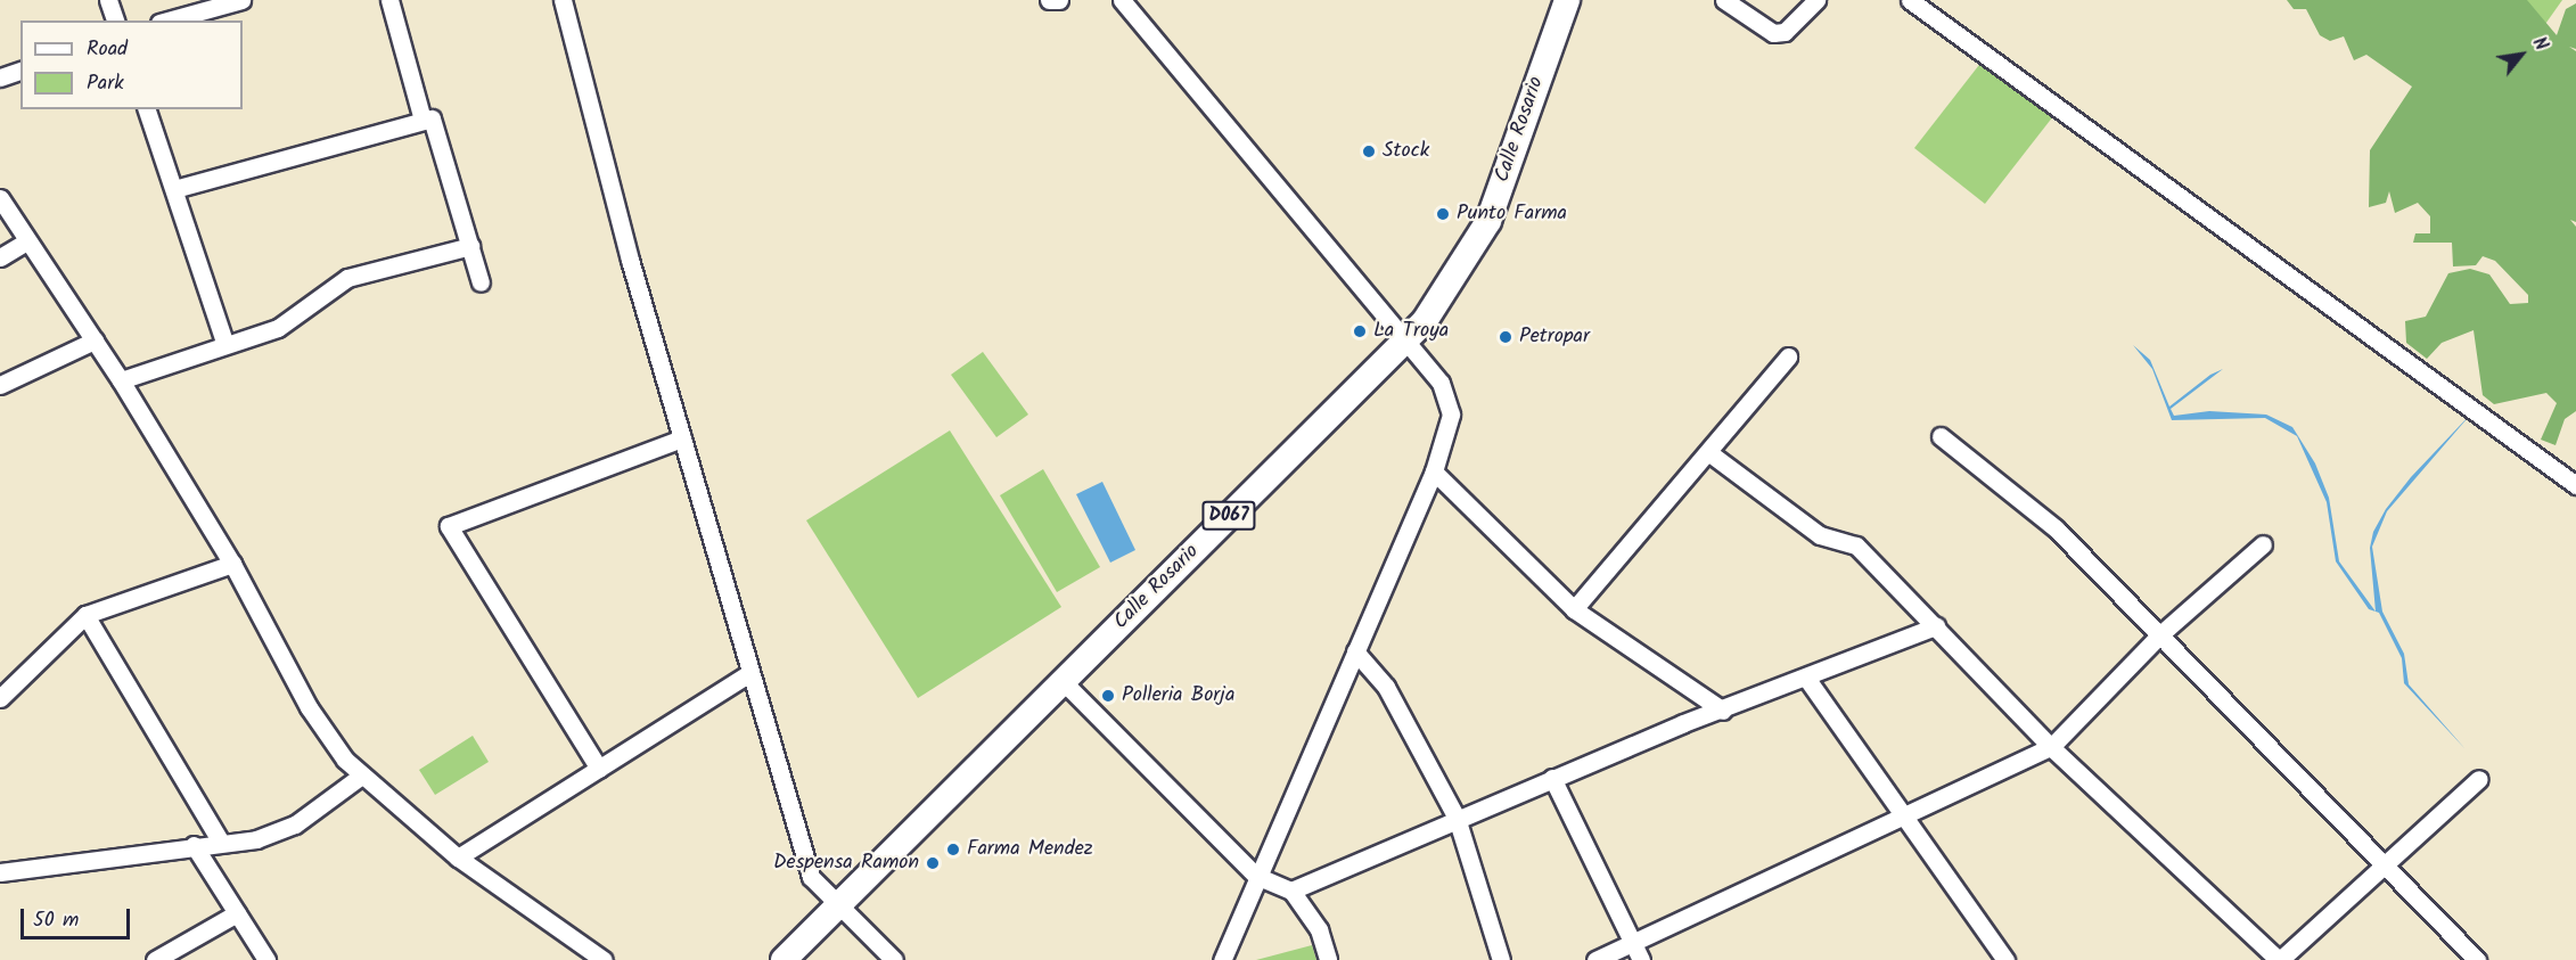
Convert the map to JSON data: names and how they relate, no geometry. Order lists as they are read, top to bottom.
{
  "streets": {
    "main road": ["Calle Rosario", "D067"]
  },
  "places": [
    "Stock",
    "Punto Farma",
    "La Troya",
    "Petropar",
    "Polleria Borja",
    "Farma Mendez",
    "Despensa Ramon"
  ],
  "legend": ["Road", "Park"],
  "scale_bar": "50 m",
  "north": "top right"
}
